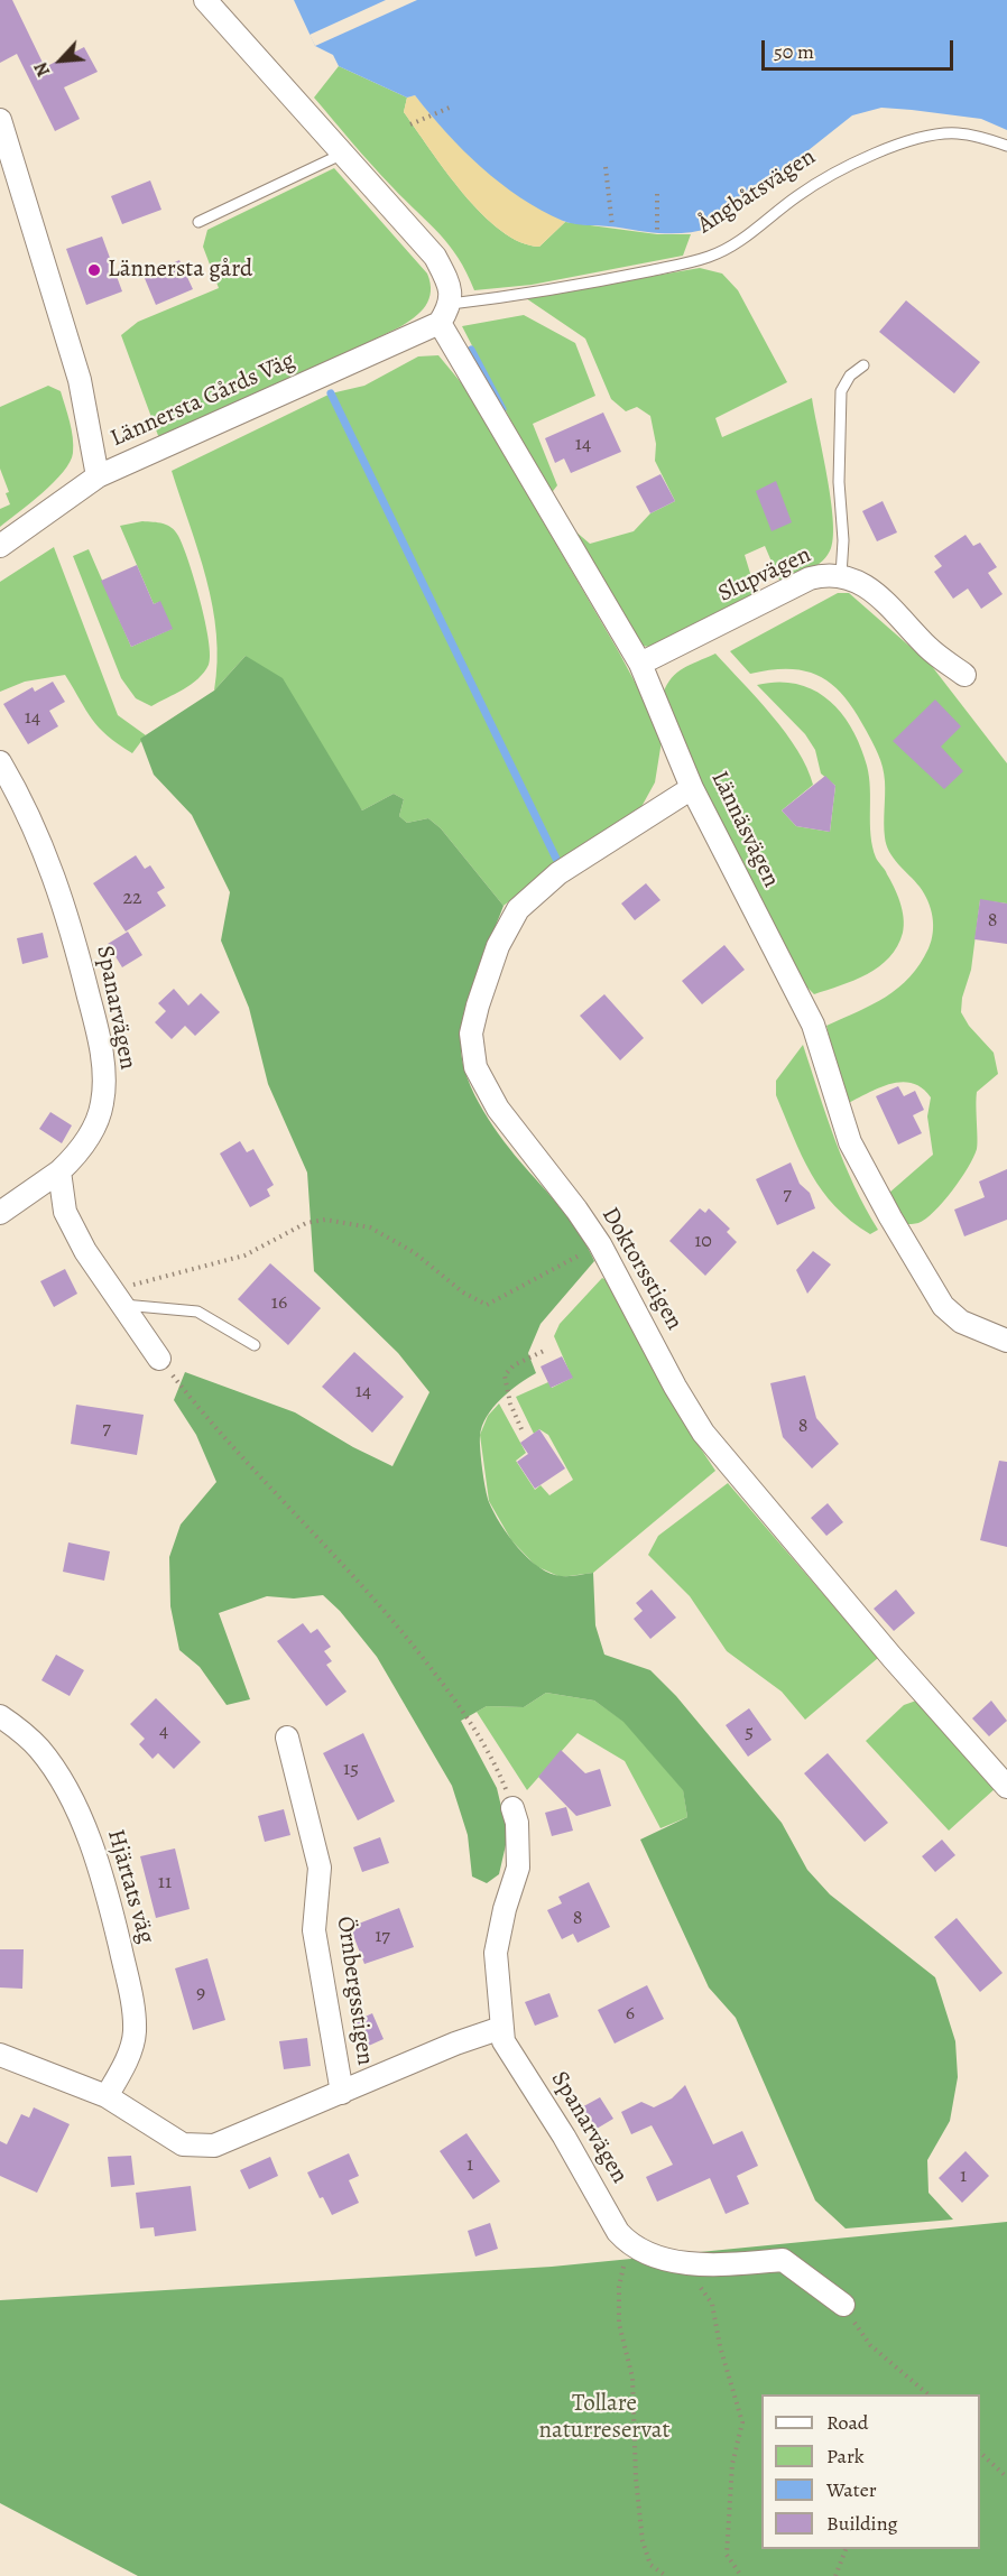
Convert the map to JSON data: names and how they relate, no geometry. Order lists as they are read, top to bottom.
{
  "streets": {
    "street": [
      "Lännersta Gårds Väg",
      "Slupvägen",
      "Lännäsvägen",
      "Spanarvägen",
      "Doktorsstigen",
      "Hjärtats väg",
      "Örnbergsstigen"
    ],
    "lane": ["Ångbåtsvägen"]
  },
  "crossings": [
    ["Lännersta Gårds Väg", "Lännäsvägen"],
    ["Slupvägen", "Lännäsvägen"],
    ["Lännäsvägen", "Doktorsstigen"],
    ["Spanarvägen", "Örnbergsstigen"],
    ["Hjärtats väg", "Örnbergsstigen"]
  ],
  "parks": ["Tollare naturreservat"],
  "places": ["Lännersta gård"],
  "house_numbers": [
    "14",
    "14",
    "22",
    "8",
    "7",
    "10",
    "16",
    "14",
    "8",
    "7",
    "4",
    "5",
    "15",
    "11",
    "8",
    "17",
    "9",
    "6",
    "1",
    "1"
  ],
  "legend": [
    "Road",
    "Park",
    "Water",
    "Building"
  ],
  "scale_bar": "50 m",
  "north": "bottom left"
}
